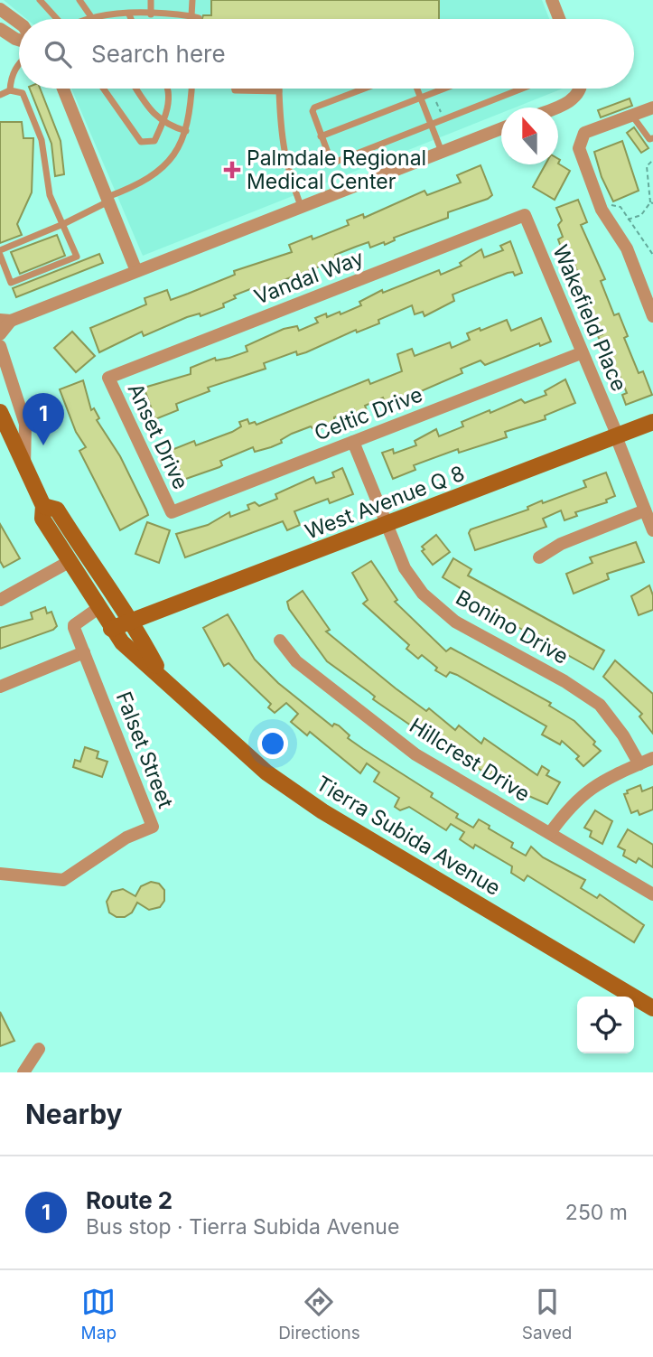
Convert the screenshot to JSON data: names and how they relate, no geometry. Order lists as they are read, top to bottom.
{
  "streets": {
    "main road": ["West Avenue Q 8", "Tierra Subida Avenue"],
    "street": [
      "Vandal Way",
      "Wakefield Place",
      "Celtic Drive",
      "Anset Drive",
      "Bonino Drive",
      "Falset Street",
      "Hillcrest Drive"
    ]
  },
  "crossings": [
    ["Vandal Way", "Wakefield Place"],
    ["Vandal Way", "Anset Drive"],
    ["Wakefield Place", "Celtic Drive"],
    ["Wakefield Place", "West Avenue Q 8"],
    ["Celtic Drive", "Anset Drive"],
    ["Celtic Drive", "Bonino Drive"],
    ["West Avenue Q 8", "Bonino Drive"],
    ["West Avenue Q 8", "Tierra Subida Avenue"]
  ],
  "places": {
    "health": ["Palmdale Regional Medical Center"]
  },
  "north": "top",
  "page": {
    "search": "Search here",
    "pins": "1",
    "heading": "Nearby",
    "list": [
      {
        "mark": "1",
        "name": "Route 2",
        "note": "Bus stop · Tierra Subida Avenue",
        "value": "250 m"
      }
    ],
    "nav": ["Map", "Directions", "Saved"]
  }
}
